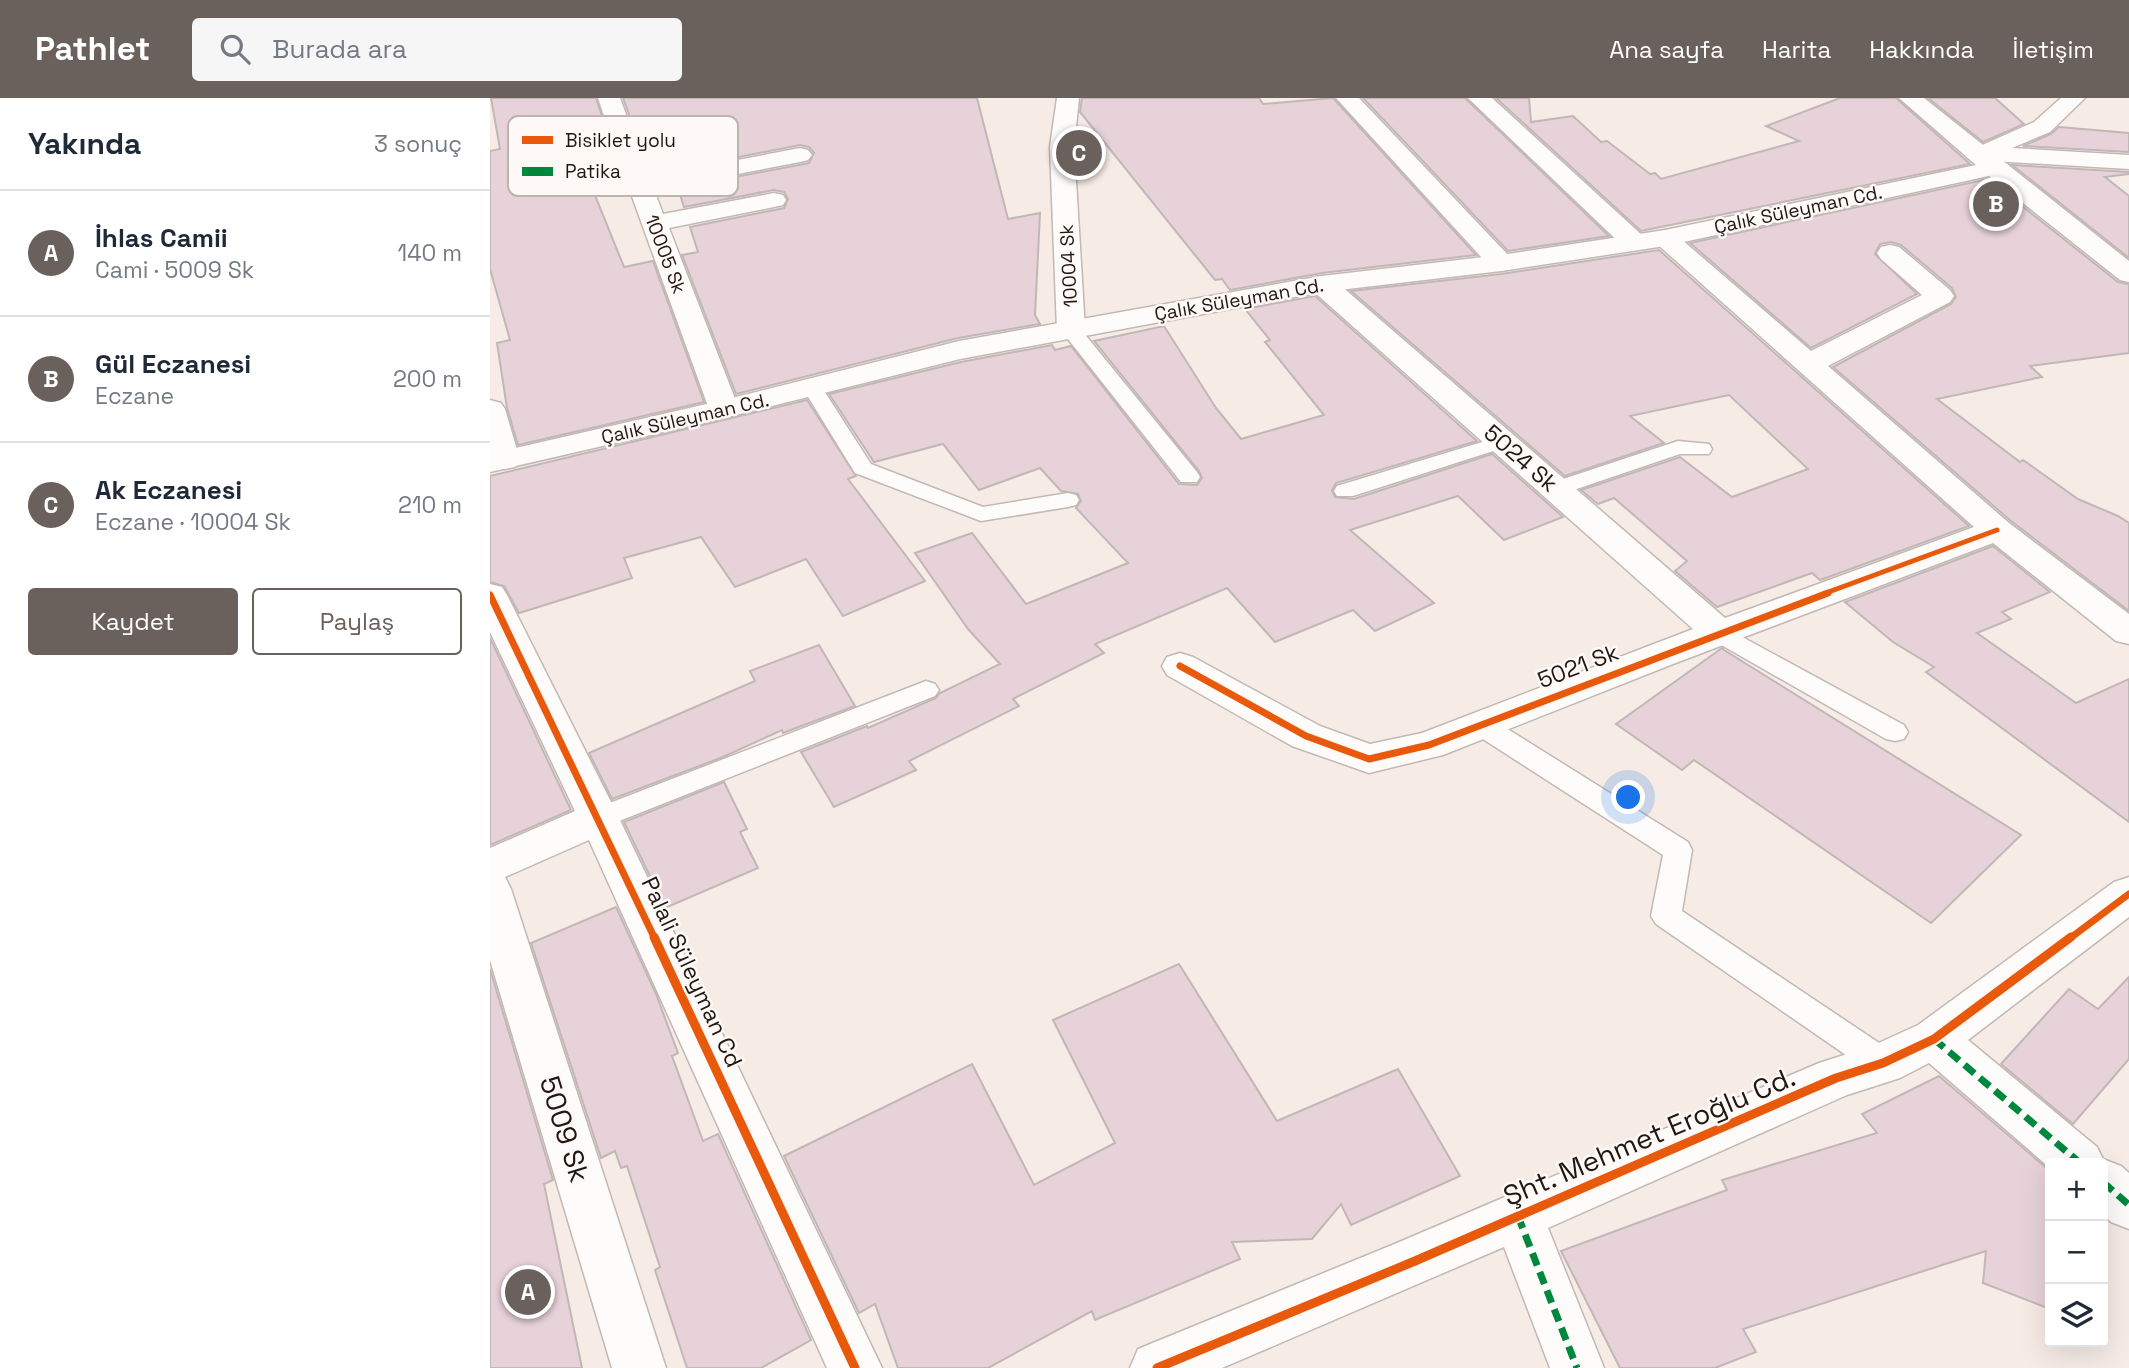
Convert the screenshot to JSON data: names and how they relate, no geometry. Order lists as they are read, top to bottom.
{
  "streets": {
    "street": [
      "Çalık Süleyman Cd.",
      "10005 Sk",
      "10004 Sk",
      "5024 Sk",
      "5021 Sk",
      "Palali Süleyman Cd",
      "5009 Sk",
      "Şht. Mehmet Eroğlu Cd."
    ]
  },
  "crossings": [
    ["Çalık Süleyman Cd.", "10005 Sk"],
    ["Çalık Süleyman Cd.", "10004 Sk"],
    ["Çalık Süleyman Cd.", "5024 Sk"],
    ["5024 Sk", "5021 Sk"]
  ],
  "legend": ["Bisiklet yolu", "Patika"],
  "page": {
    "header": "Pathlet",
    "search": "Burada ara",
    "nav": [
      "Ana sayfa",
      "Harita",
      "Hakkında",
      "İletişim"
    ],
    "heading": ["Yakında", "3 sonuç"],
    "pins": ["C", "B", "A"],
    "list": [
      {
        "mark": "A",
        "name": "İhlas Camii",
        "note": "Cami · 5009 Sk",
        "value": "140 m"
      },
      {
        "mark": "B",
        "name": "Gül Eczanesi",
        "note": "Eczane",
        "value": "200 m"
      },
      {
        "mark": "C",
        "name": "Ak Eczanesi",
        "note": "Eczane · 10004 Sk",
        "value": "210 m"
      }
    ],
    "buttons": ["Kaydet", "Paylaş"],
    "map_buttons": ["+", "−"]
  }
}
